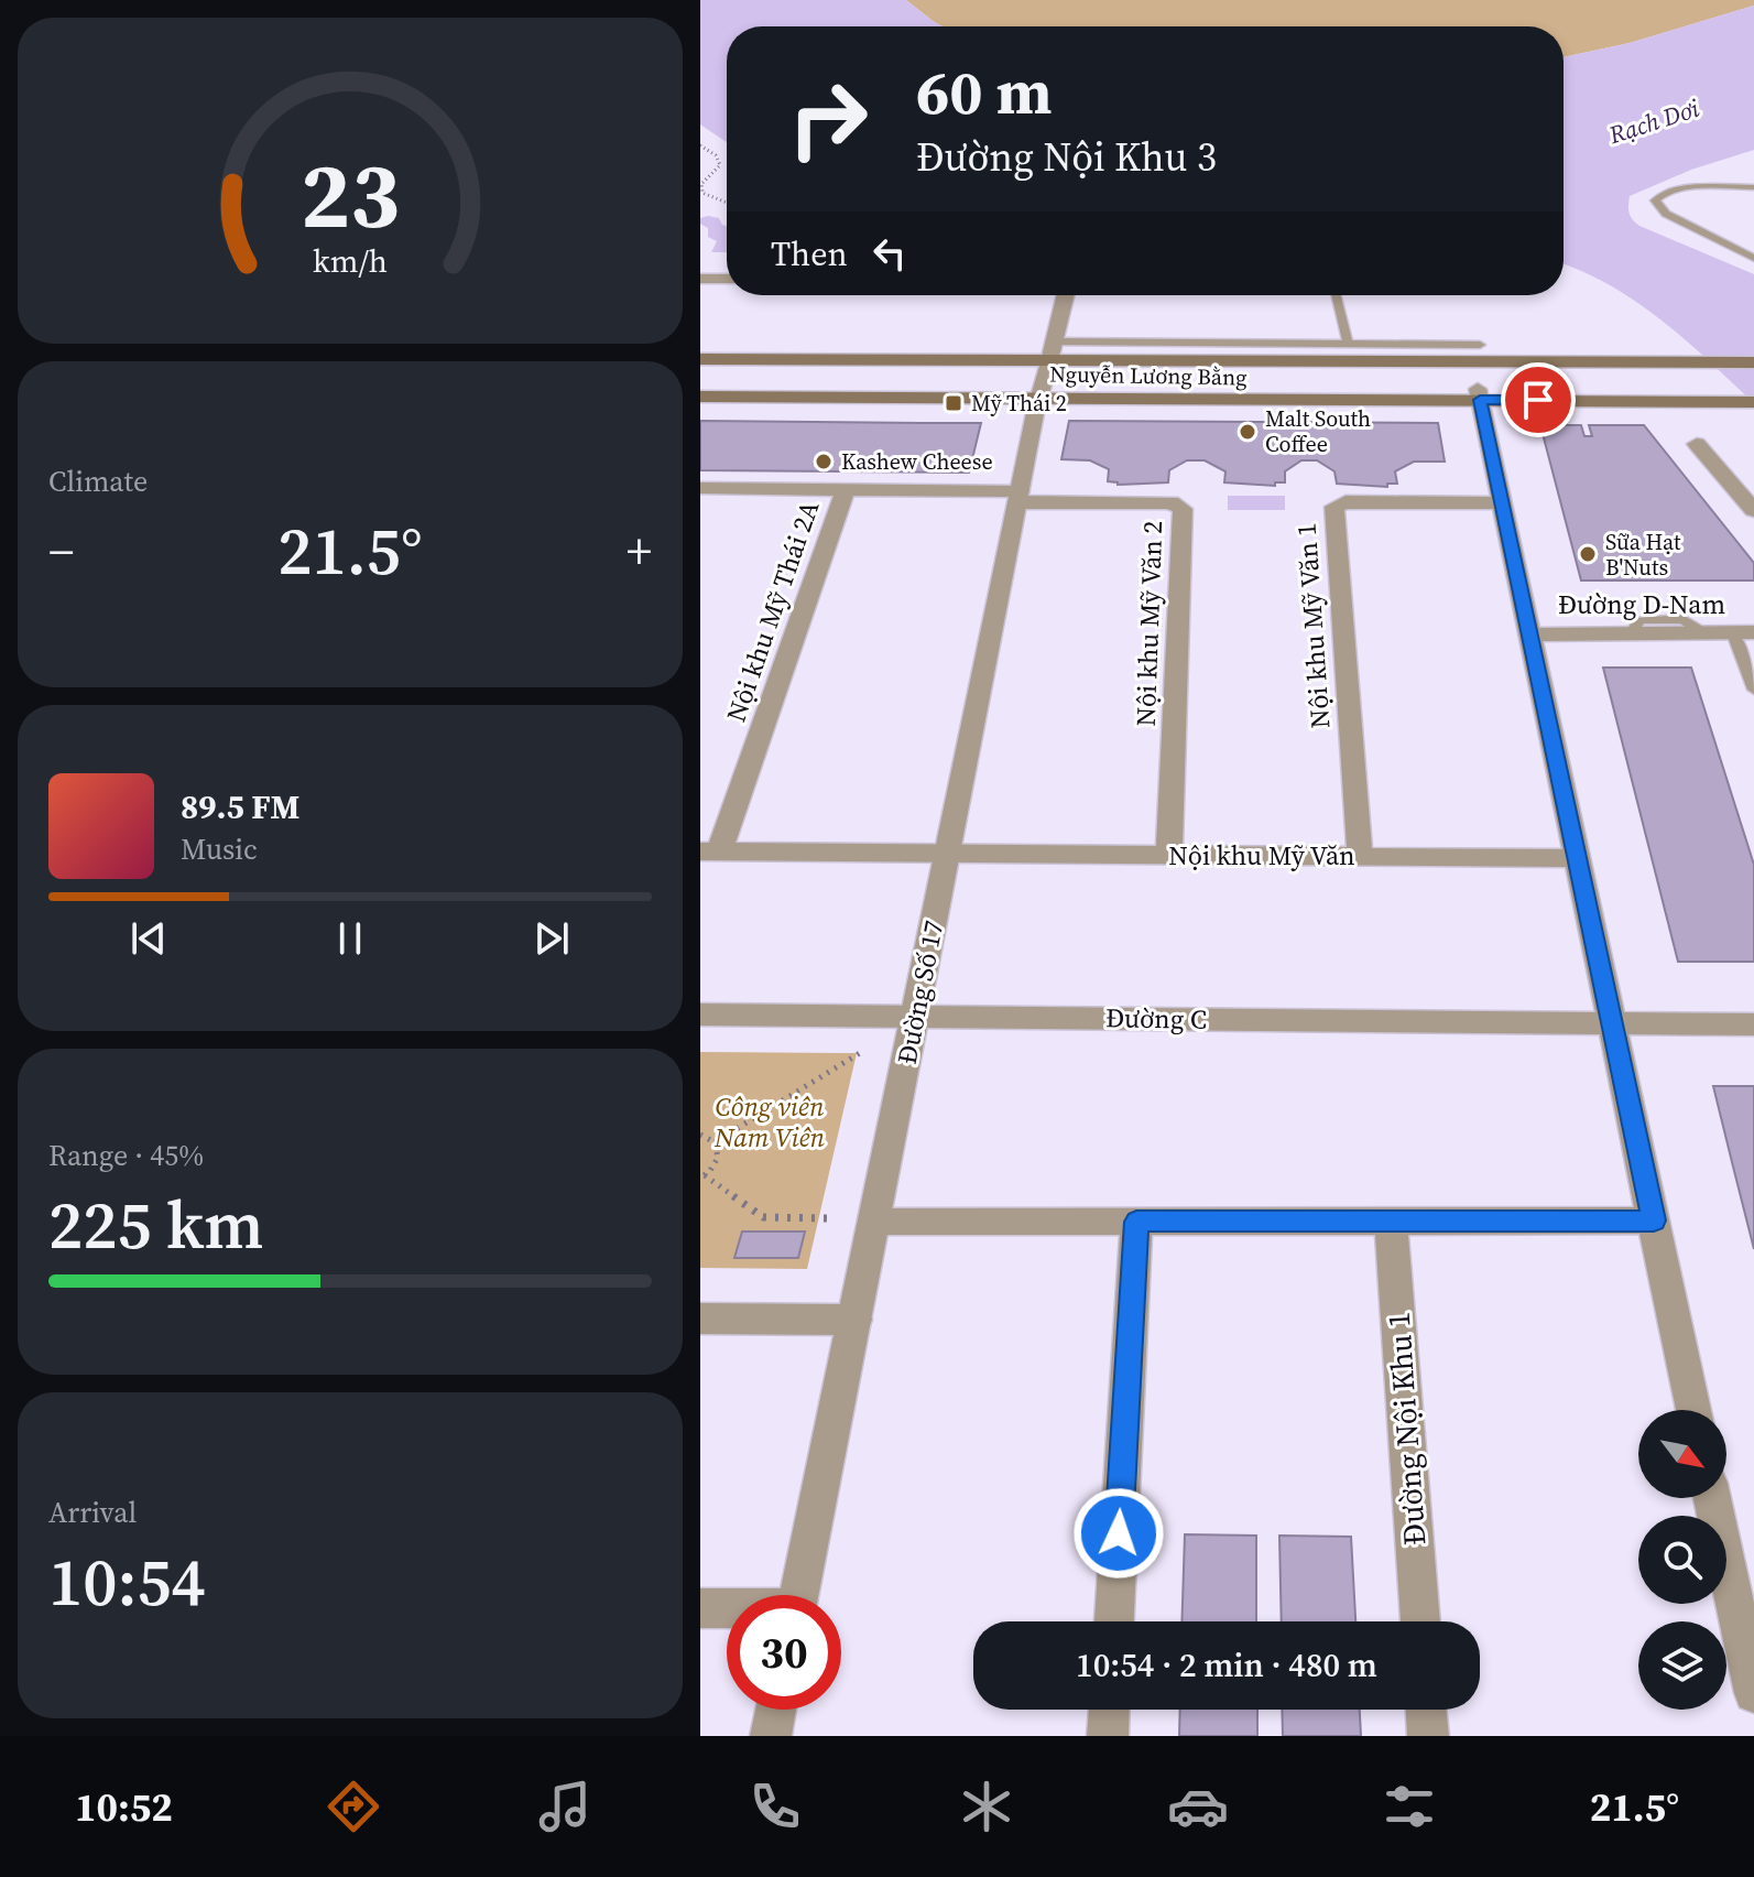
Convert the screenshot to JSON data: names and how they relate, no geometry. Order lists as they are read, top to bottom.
{
  "streets": {
    "main road": ["Nguyễn Lương Bằng"],
    "street": [
      "Đường D-Nam",
      "Nội khu Mỹ Thái 2A",
      "Nội khu Mỹ Văn 2",
      "Nội khu Mỹ Văn 1",
      "Nội khu Mỹ Văn",
      "Đường Số 17",
      "Đường C",
      "Đường Nội Khu 1"
    ]
  },
  "crossings": [
    ["Nguyễn Lương Bằng", "Đường Số 17"],
    ["Nội khu Mỹ Thái 2A", "Nội khu Mỹ Văn"],
    ["Nội khu Mỹ Văn 2", "Nội khu Mỹ Văn"],
    ["Nội khu Mỹ Văn 2", "Đường Số 17"],
    ["Nội khu Mỹ Văn 1", "Nội khu Mỹ Văn"],
    ["Nội khu Mỹ Văn", "Đường Số 17"],
    ["Đường Số 17", "Đường C"]
  ],
  "water": ["Rạch Dơi"],
  "parks": ["Công viên Nam Viên"],
  "places": {
    "transit": ["Mỹ Thái 2"],
    "other": ["Malt South Coffee", "Kashew Cheese", "Sữa Hạt B'Nuts"]
  },
  "north": "bottom right",
  "page": {
    "turn": ["60 m", "Đường Nội Khu 3"],
    "then": "Then",
    "tile": [
      "Climate",
      ["Range · 45%", "225 km"],
      ["Arrival", "10:54"]
    ],
    "heat": ["−", "21.5°", "+"],
    "song": ["89.5 FM", "Music"],
    "limit": "30",
    "trip": "10:54 · 2 min · 480 m",
    "tabs": ["10:52", "21.5°"],
    "gauge": ["23", "km/h"]
  }
}
